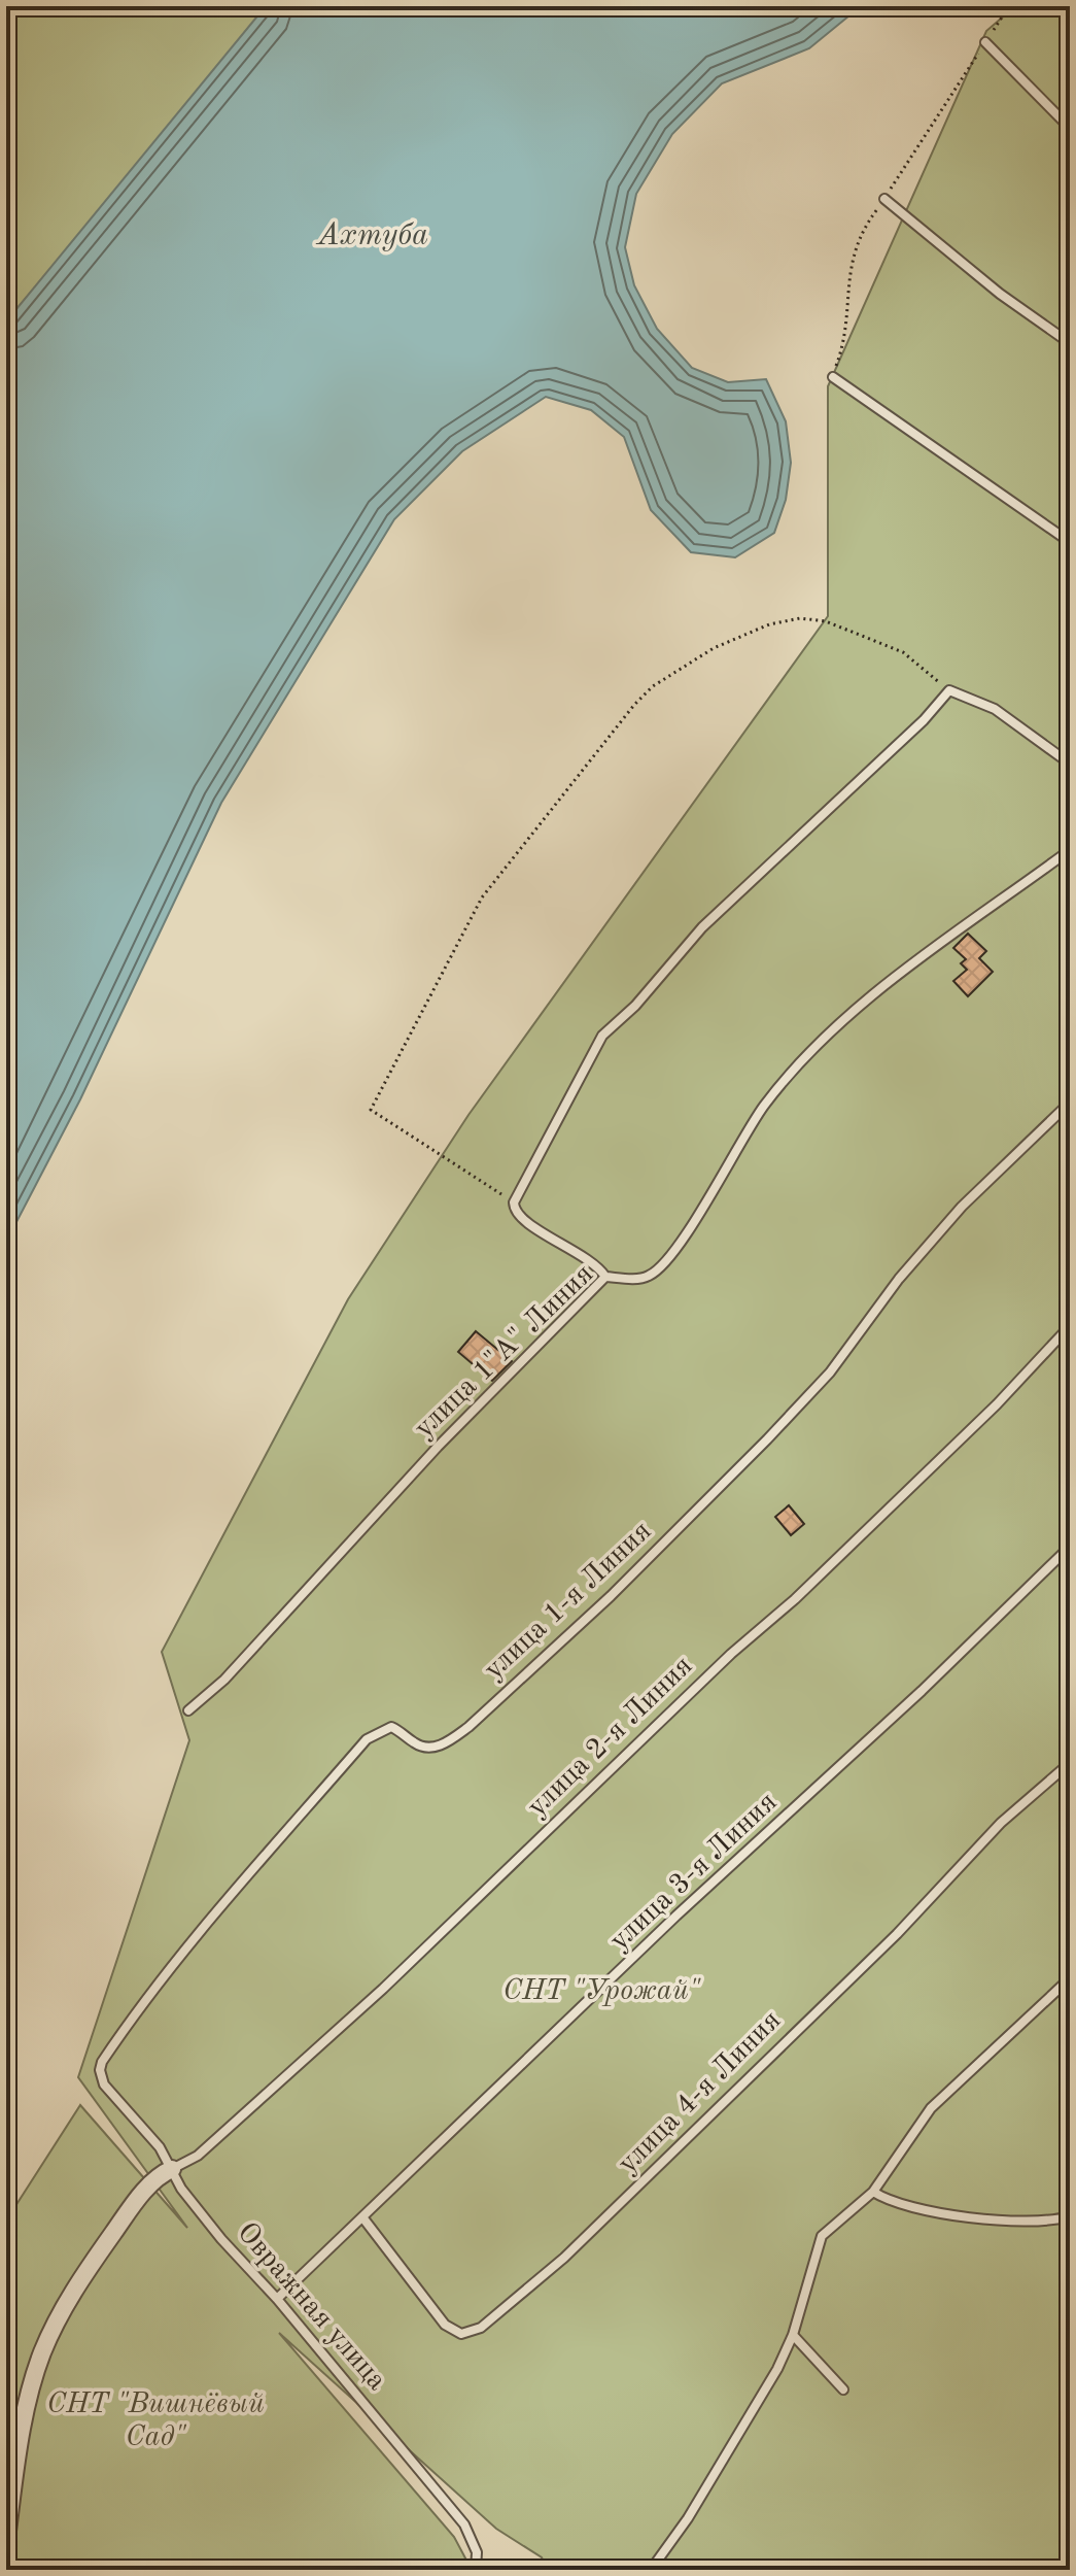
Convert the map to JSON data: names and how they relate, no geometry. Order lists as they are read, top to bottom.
{
  "streets": {
    "lane": [
      "улица 1\"А\" Линия",
      "улица 1-я Линия",
      "улица 2-я Линия",
      "улица 3-я Линия",
      "улица 4-я Линия",
      "Овражная улица"
    ]
  },
  "crossings": [
    ["улица 1-я Линия", "Овражная улица"],
    ["улица 2-я Линия", "Овражная улица"],
    ["улица 3-я Линия", "улица 4-я Линия"],
    ["улица 3-я Линия", "Овражная улица"]
  ],
  "water": ["Ахтуба"],
  "parks": ["СНТ \"Урожай\"", "СНТ \"Вишнёвый Сад\""]
}
